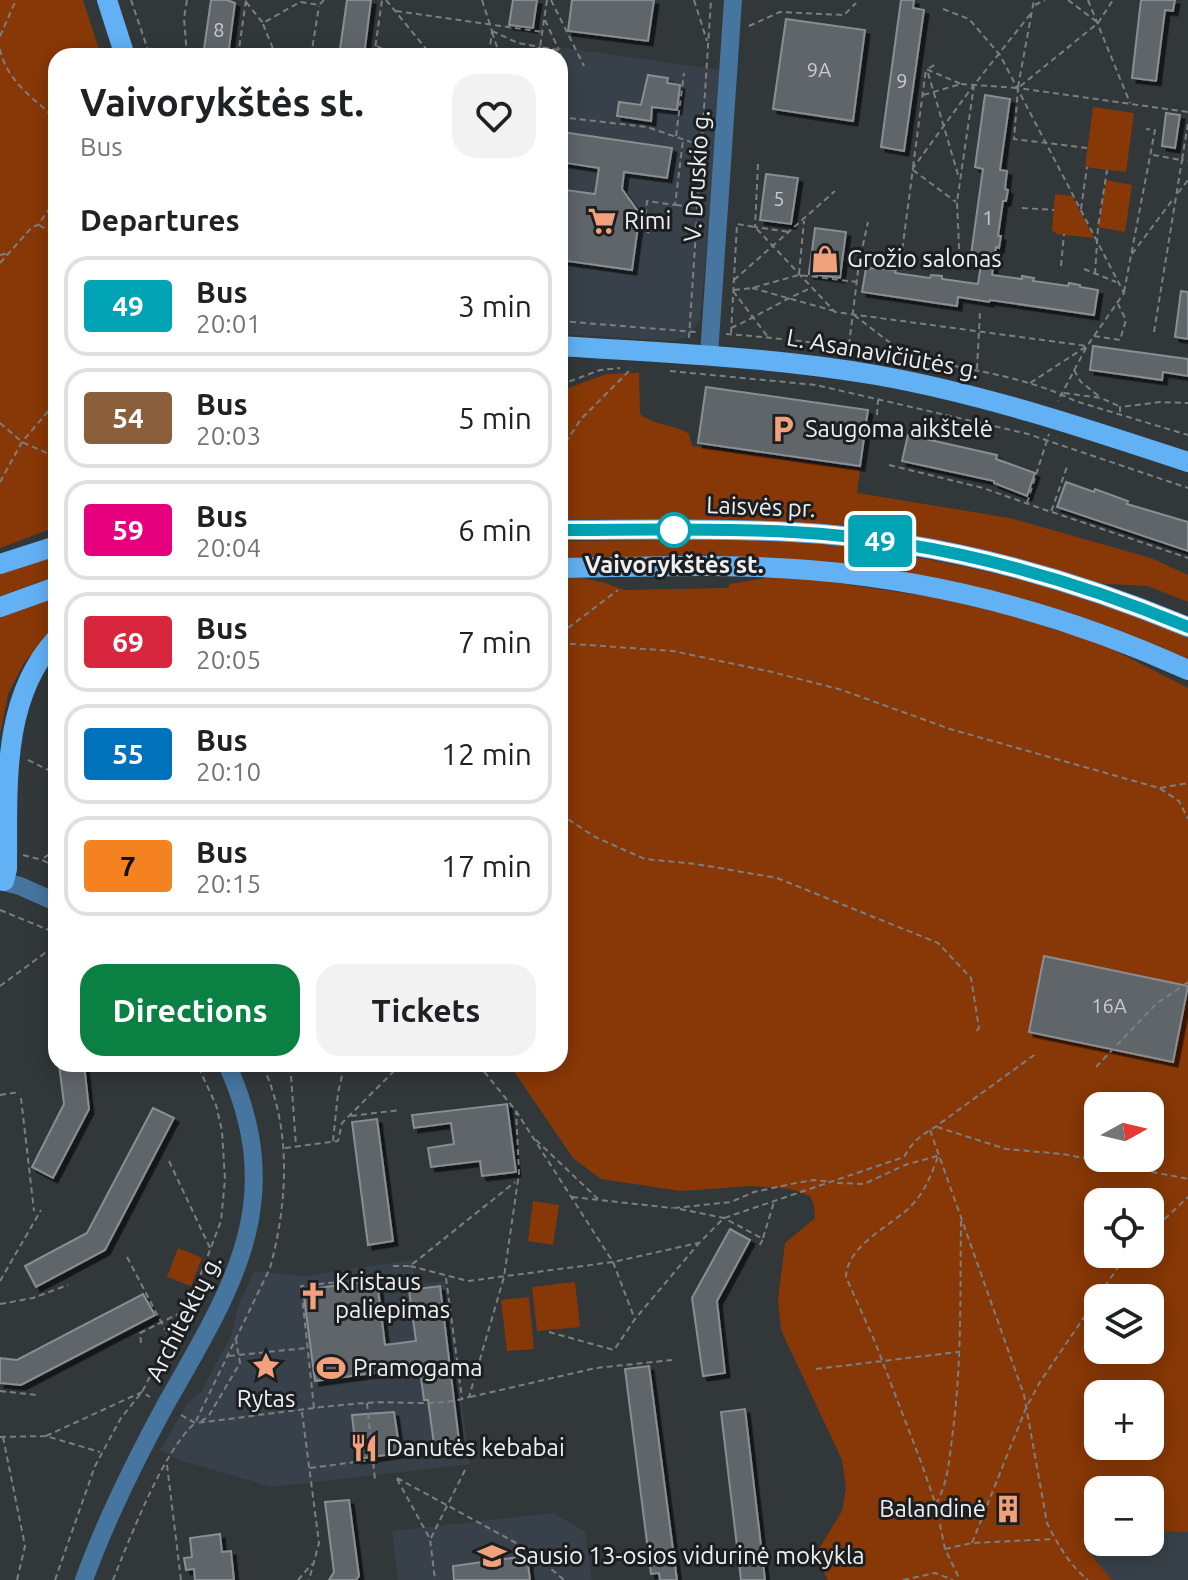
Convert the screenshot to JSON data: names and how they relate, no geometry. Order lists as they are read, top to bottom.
{
  "streets": {
    "main road": ["L. Asanavičiūtės g.", "Laisvės pr."],
    "street": ["V. Druskio g.", "Architektų g."]
  },
  "crossings": [
    ["V. Druskio g.", "L. Asanavičiūtės g."]
  ],
  "places": {
    "supermarket": ["Rimi"],
    "shop": ["Grožio salonas"],
    "parking": ["Saugoma aikštelė"],
    "other": ["Vaivorykštės st."],
    "church": ["Kristaus paliepimas"],
    "place": ["Rytas"],
    "sports": ["Pramogama"],
    "restaurant": ["Danutės kebabai"],
    "building": ["Balandinė"],
    "school or university": ["Sausio 13-osios vidurinė mokykla"]
  },
  "lines": ["bus line 49"],
  "house_numbers": [
    "8",
    "9A",
    "9",
    "5",
    "1",
    "16A"
  ],
  "north": "right",
  "page": {
    "on_map": "49",
    "heading": [
      ["Vaivorykštės st.", "Bus"],
      "Departures"
    ],
    "list": [
      {
        "mark": "49",
        "name": "Bus",
        "note": "20:01",
        "value": "3 min"
      },
      {
        "mark": "54",
        "name": "Bus",
        "note": "20:03",
        "value": "5 min"
      },
      {
        "mark": "59",
        "name": "Bus",
        "note": "20:04",
        "value": "6 min"
      },
      {
        "mark": "69",
        "name": "Bus",
        "note": "20:05",
        "value": "7 min"
      },
      {
        "mark": "55",
        "name": "Bus",
        "note": "20:10",
        "value": "12 min"
      },
      {
        "mark": "7",
        "name": "Bus",
        "note": "20:15",
        "value": "17 min"
      }
    ],
    "buttons": ["Directions", "Tickets"],
    "map_buttons": ["+", "−"]
  }
}
